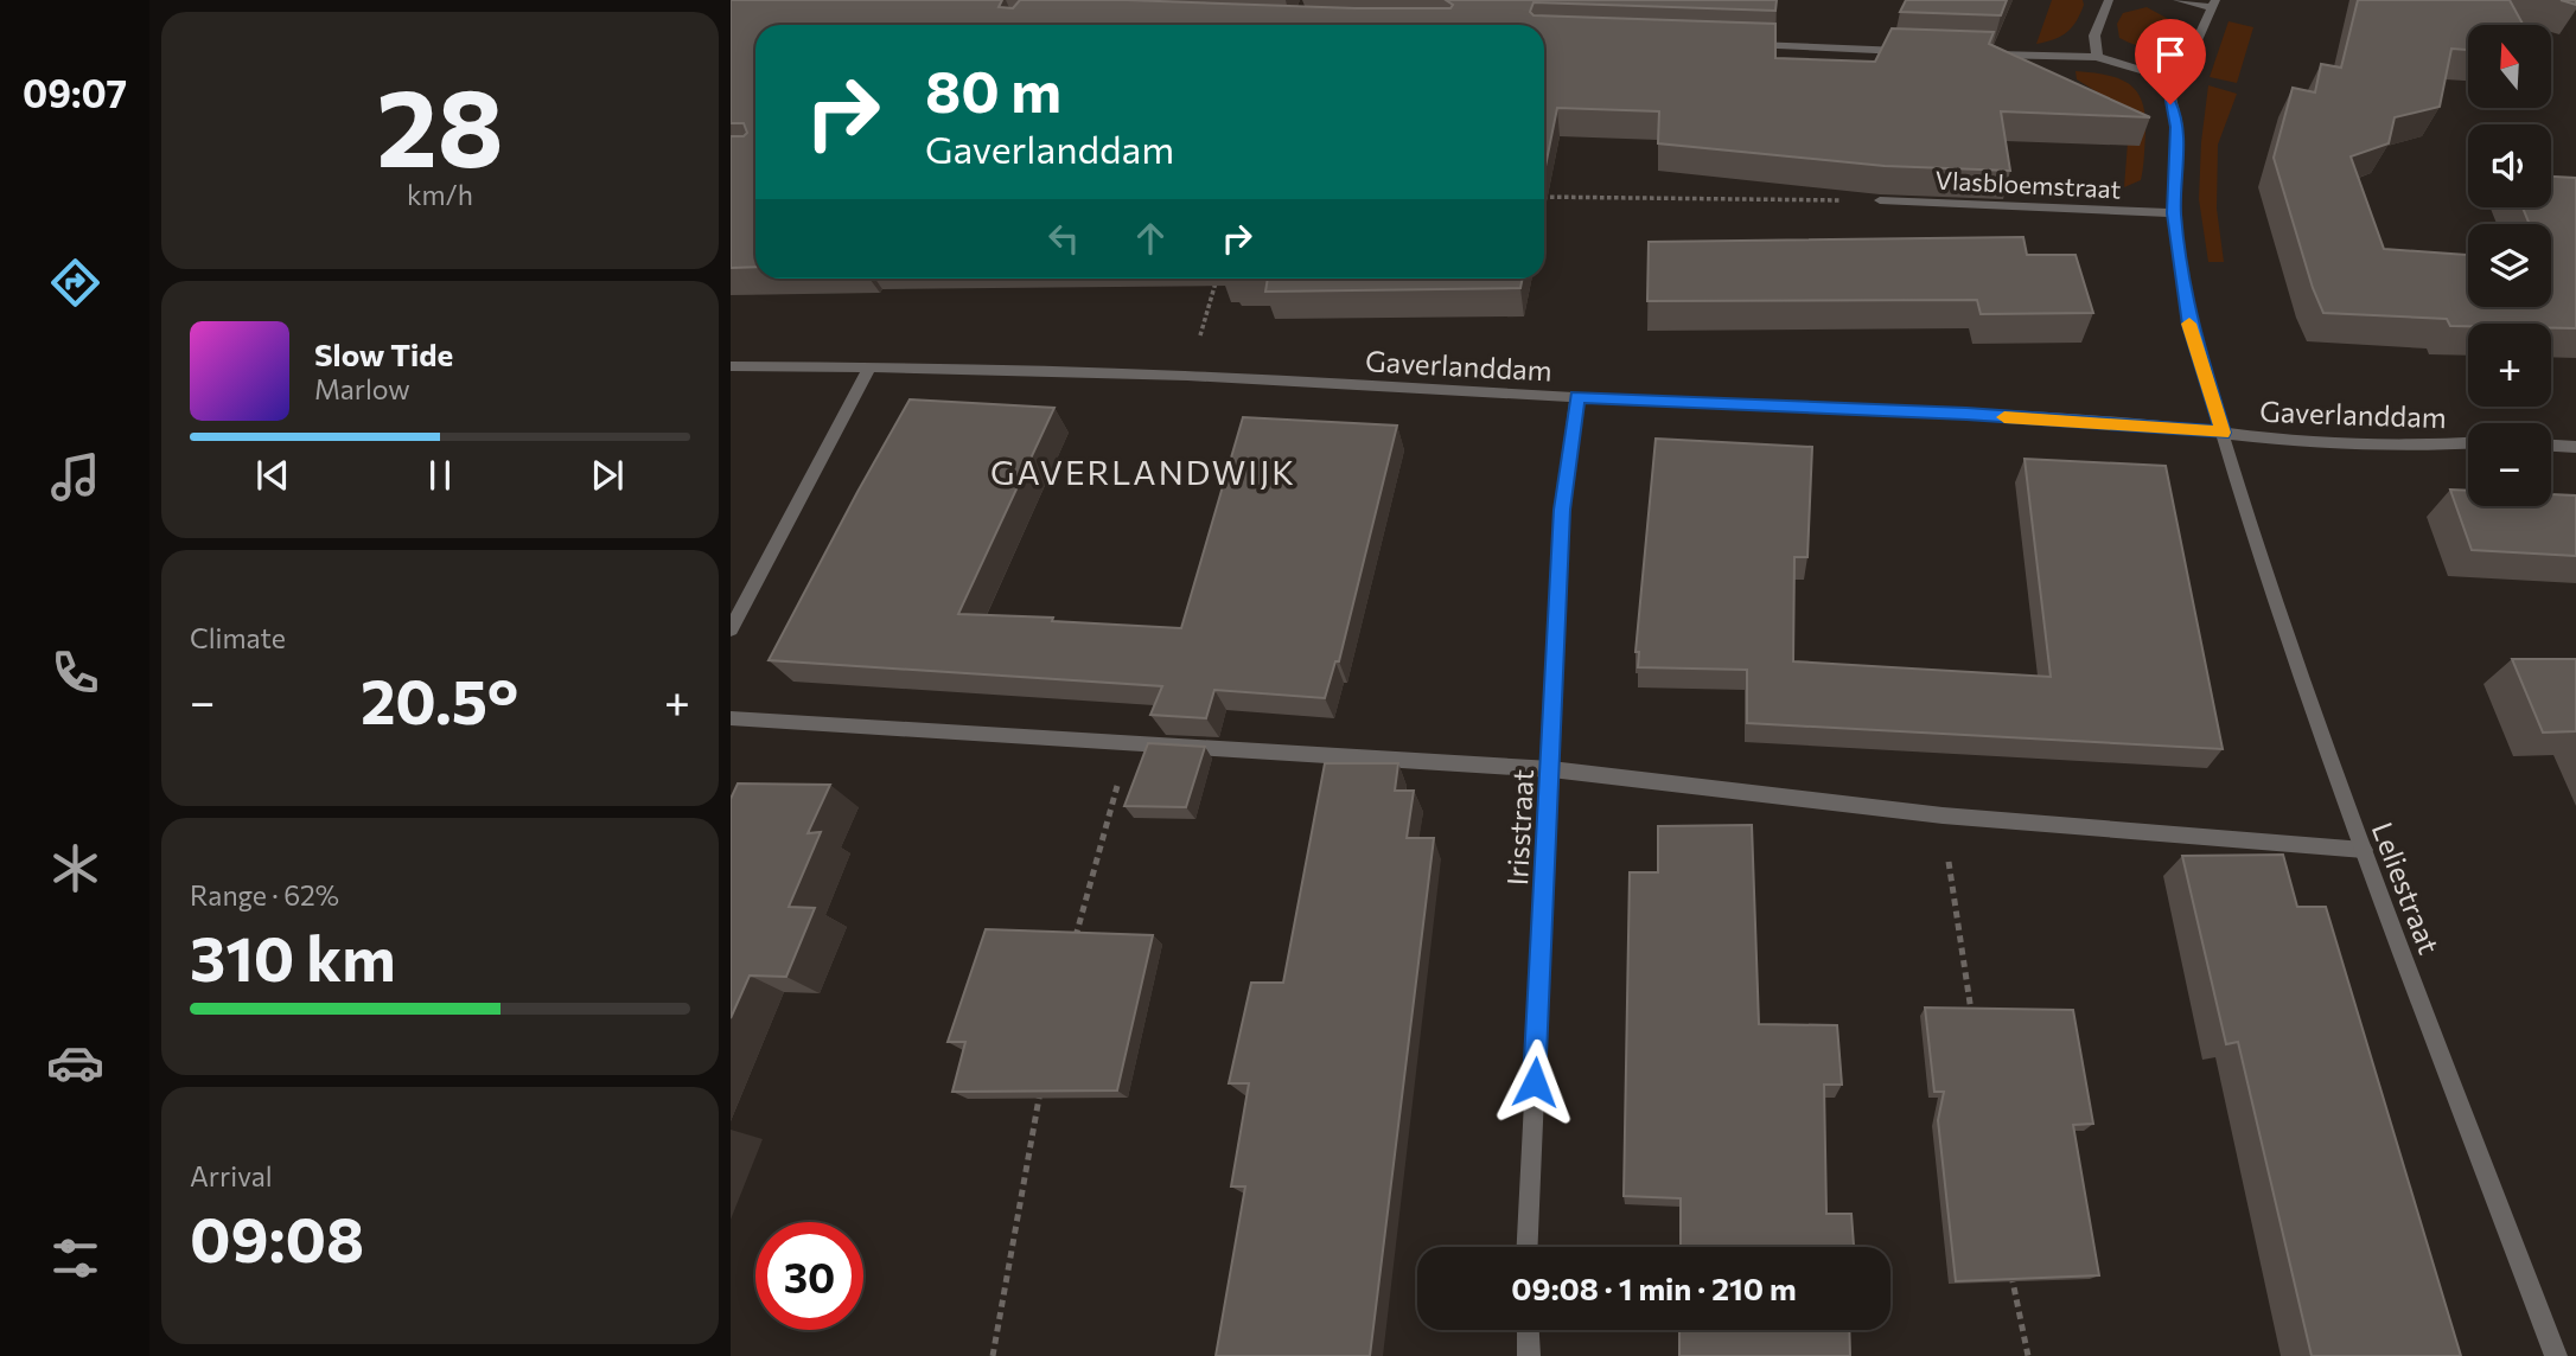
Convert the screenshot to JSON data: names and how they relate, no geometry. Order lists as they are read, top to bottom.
{
  "streets": {
    "street": [
      "Vlasbloemstraat",
      "Gaverlanddam",
      "Irisstraat",
      "Leliestraat"
    ]
  },
  "crossings": [
    ["Gaverlanddam", "Irisstraat"],
    ["Gaverlanddam", "Leliestraat"]
  ],
  "districts": ["GAVERLANDWIJK"],
  "north": "top",
  "page": {
    "tabs": "09:07",
    "tile": [
      ["28", "km/h"],
      "Climate",
      ["Range · 62%", "310 km"],
      ["Arrival", "09:08"]
    ],
    "map_buttons": ["+", "−"],
    "turn": ["80 m", "Gaverlanddam"],
    "song": ["Slow Tide", "Marlow"],
    "heat": ["−", "20.5°", "+"],
    "limit": "30",
    "trip": "09:08 · 1 min · 210 m"
  }
}
